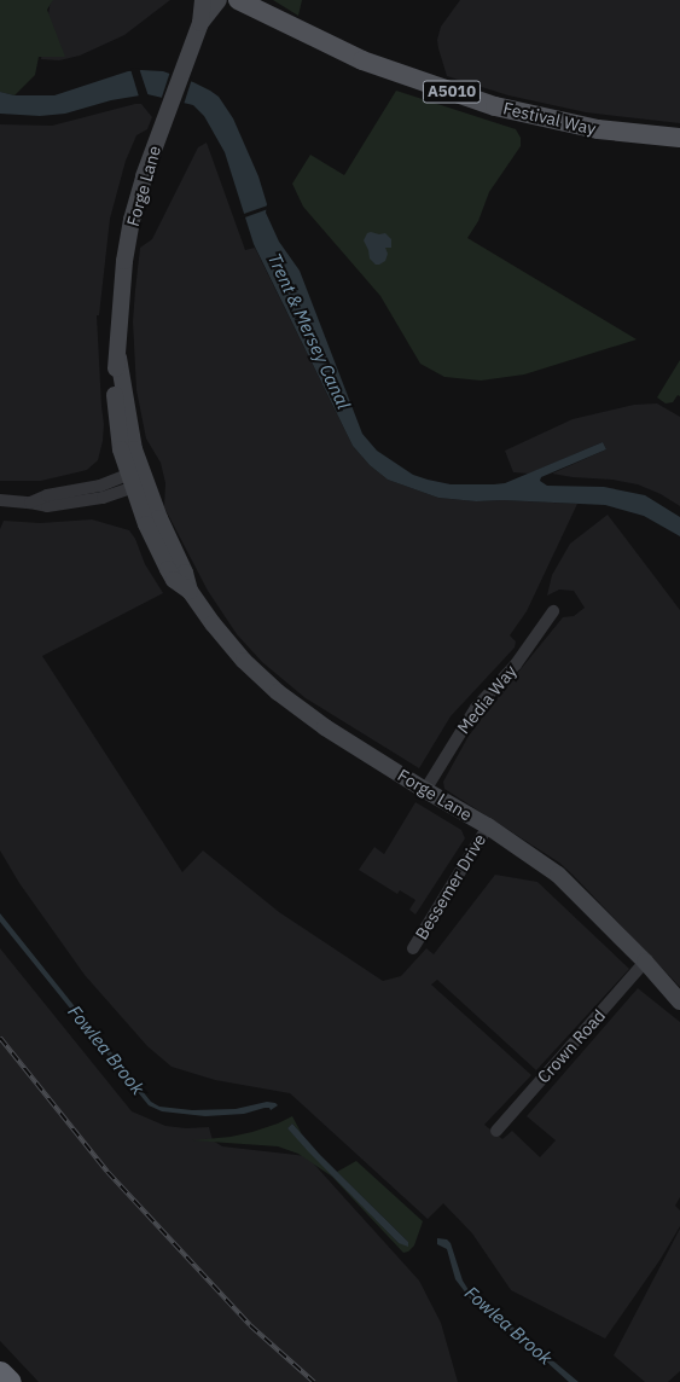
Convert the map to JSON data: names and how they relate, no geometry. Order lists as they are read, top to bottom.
{
  "streets": {
    "main road": ["A5010", "Festival Way"],
    "street": [
      "Forge Lane",
      "Media Way",
      "Bessemer Drive",
      "Crown Road"
    ]
  },
  "crossings": [
    ["Forge Lane", "Media Way"],
    ["Forge Lane", "Bessemer Drive"],
    ["Forge Lane", "Crown Road"]
  ],
  "water": ["Trent & Mersey Canal", "Fowlea Brook"]
}
